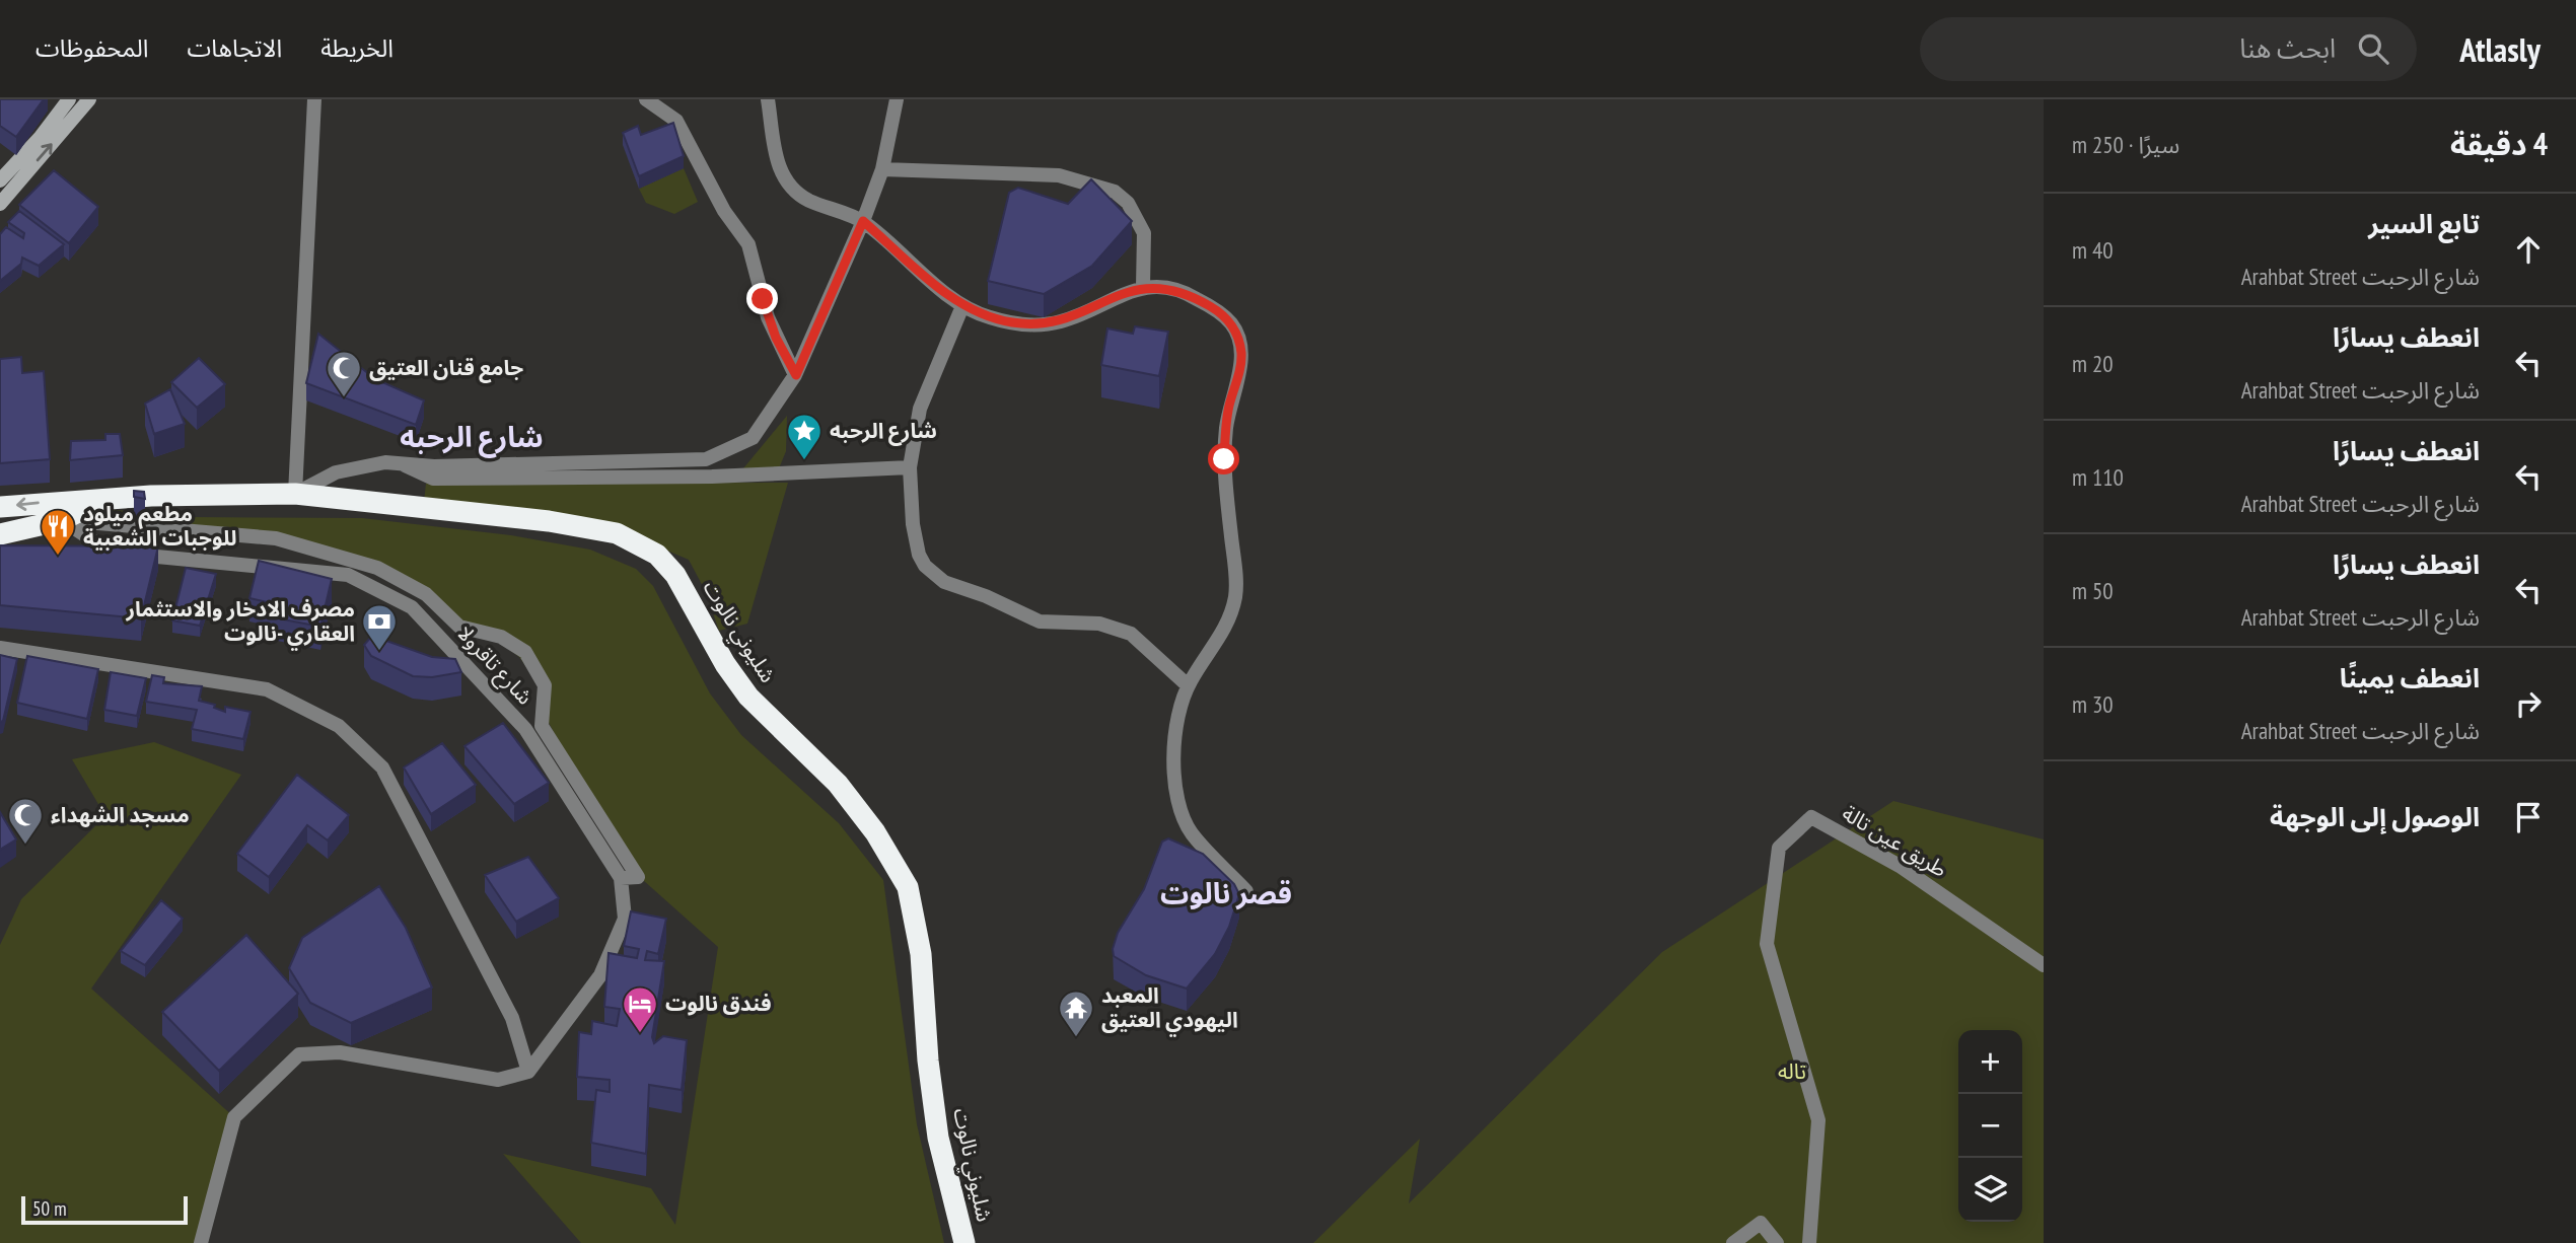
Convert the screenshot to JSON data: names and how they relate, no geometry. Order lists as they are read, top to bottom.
{
  "streets": {
    "highway": ["شليوني نالوت"],
    "street": ["شارع تاقرولا", "طريق عين تالة"]
  },
  "districts": ["شارع الرحبه", "قصر نالوت"],
  "parks": ["تاله"],
  "places": {
    "mosque": ["جامع قنان العتيق", "مسجد الشهداء"],
    "place": ["شارع الرحبه"],
    "restaurant": ["مطعم ميلود للوجبات الشعبية"],
    "bank": ["مصرف الادخار والاستثمار العقاري -نالوت"],
    "hotel": ["فندق نالوت"],
    "temple": ["المعبد اليهودي العتيق"]
  },
  "scale_bar": "50 m",
  "page": {
    "header": "Atlasly",
    "search": "ابحث هنا",
    "nav": ["الخريطة", "الاتجاهات", "المحفوظات"],
    "heading": ["4 دقيقة", "سيرًا · 250 m"],
    "list": [
      ["تابع السير", "شارع الرحبت Arahbat Street", "40 m"],
      ["انعطف يسارًا", "شارع الرحبت Arahbat Street", "20 m"],
      ["انعطف يسارًا", "شارع الرحبت Arahbat Street", "110 m"],
      ["انعطف يسارًا", "شارع الرحبت Arahbat Street", "50 m"],
      ["انعطف يمينًا", "شارع الرحبت Arahbat Street", "30 m"],
      "الوصول إلى الوجهة"
    ],
    "map_buttons": ["+", "−"],
    "scale": "50 m"
  }
}
